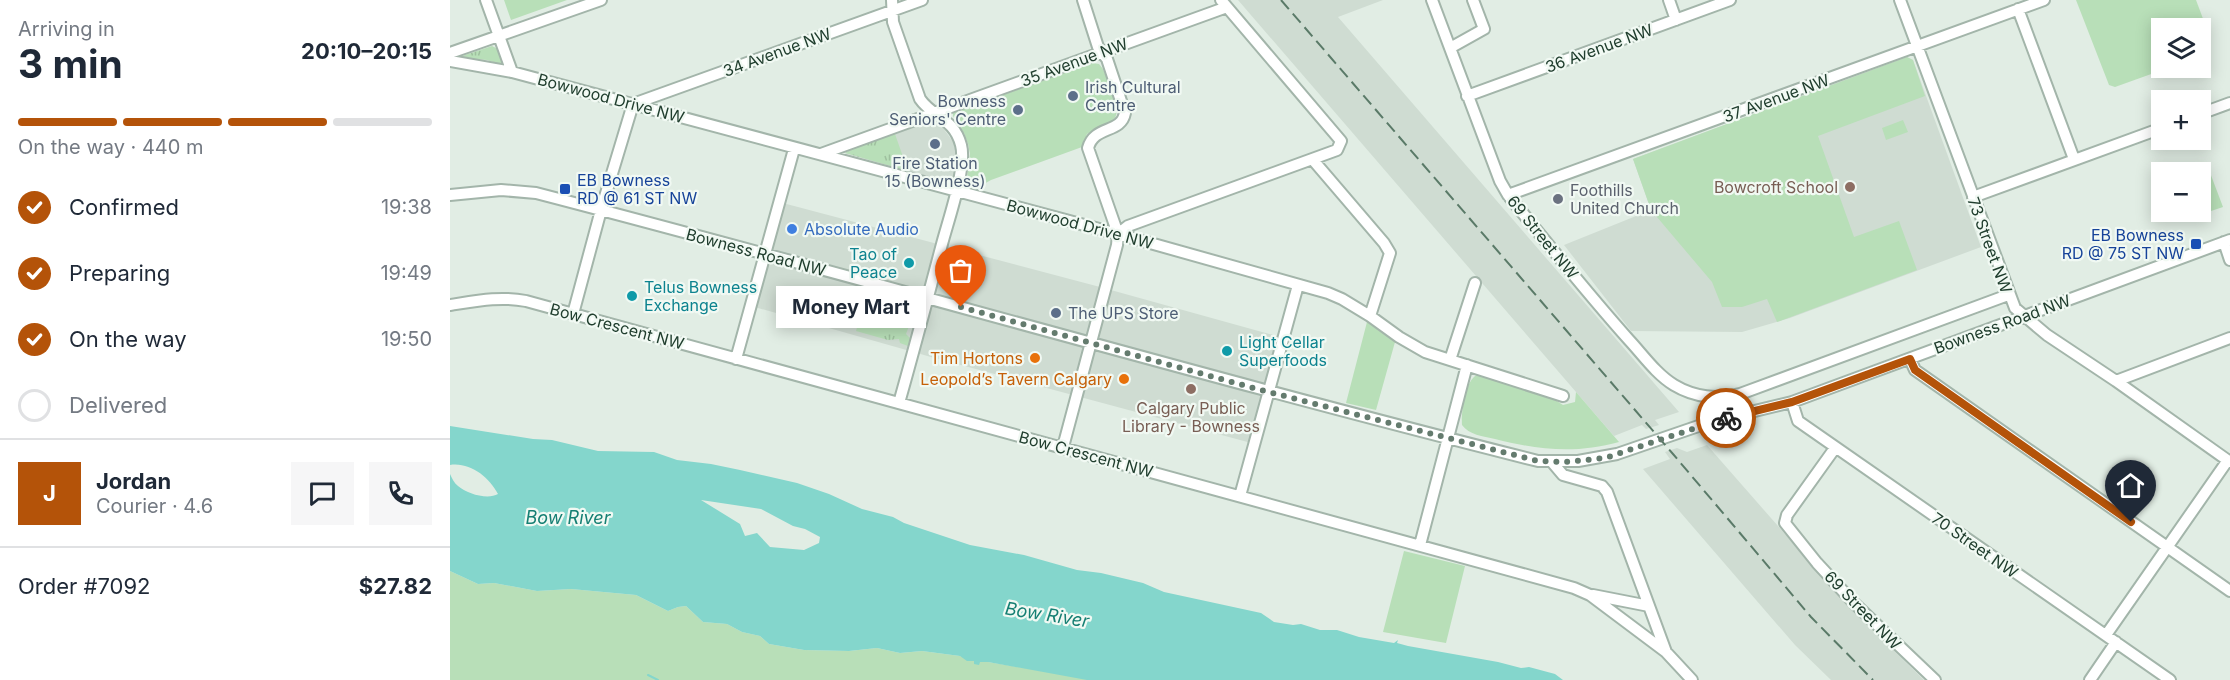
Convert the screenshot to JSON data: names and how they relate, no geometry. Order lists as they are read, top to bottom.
{
  "streets": {
    "street": [
      "36 Avenue NW",
      "34 Avenue NW",
      "35 Avenue NW",
      "Bowwood Drive NW",
      "37 Avenue NW",
      "69 Street NW",
      "73 Street NW",
      "Bowness Road NW",
      "Bow Crescent NW",
      "70 Street NW"
    ]
  },
  "crossings": [
    ["36 Avenue NW", "69 Street NW"],
    ["34 Avenue NW", "Bowwood Drive NW"],
    ["35 Avenue NW", "Bowwood Drive NW"],
    ["37 Avenue NW", "69 Street NW"],
    ["37 Avenue NW", "73 Street NW"],
    ["69 Street NW", "Bowness Road NW"],
    ["69 Street NW", "70 Street NW"],
    ["73 Street NW", "Bowness Road NW"],
    ["Bowness Road NW", "70 Street NW"]
  ],
  "water": ["Bow River"],
  "places": {
    "other": [
      "Irish Cultural Centre",
      "Bowness Seniors' Centre",
      "Fire Station 15 (Bowness)",
      "Bowcroft School",
      "Foothills United Church",
      "Absolute Audio",
      "Tao of Peace",
      "Telus Bowness Exchange",
      "Money Mart",
      "The UPS Store",
      "Light Cellar Superfoods",
      "Tim Hortons",
      "Leopold’s Tavern Calgary",
      "Calgary Public Library - Bowness"
    ],
    "transit": ["EB Bowness RD @ 61 ST NW", "EB Bowness RD @ 75 ST NW"]
  },
  "page": {
    "heading": ["3 min", "Arriving in", "20:10–20:15"],
    "panel": [
      "Jordan",
      "Courier · 4.6",
      "Order #7092",
      "$27.82"
    ],
    "map_buttons": ["+", "−"],
    "bar": "On the way · 440 m",
    "list": [
      ["Confirmed", "19:38"],
      ["Preparing", "19:49"],
      ["On the way", "19:50"],
      "Delivered"
    ],
    "bubble": "Money Mart",
    "round": "J"
  }
}
